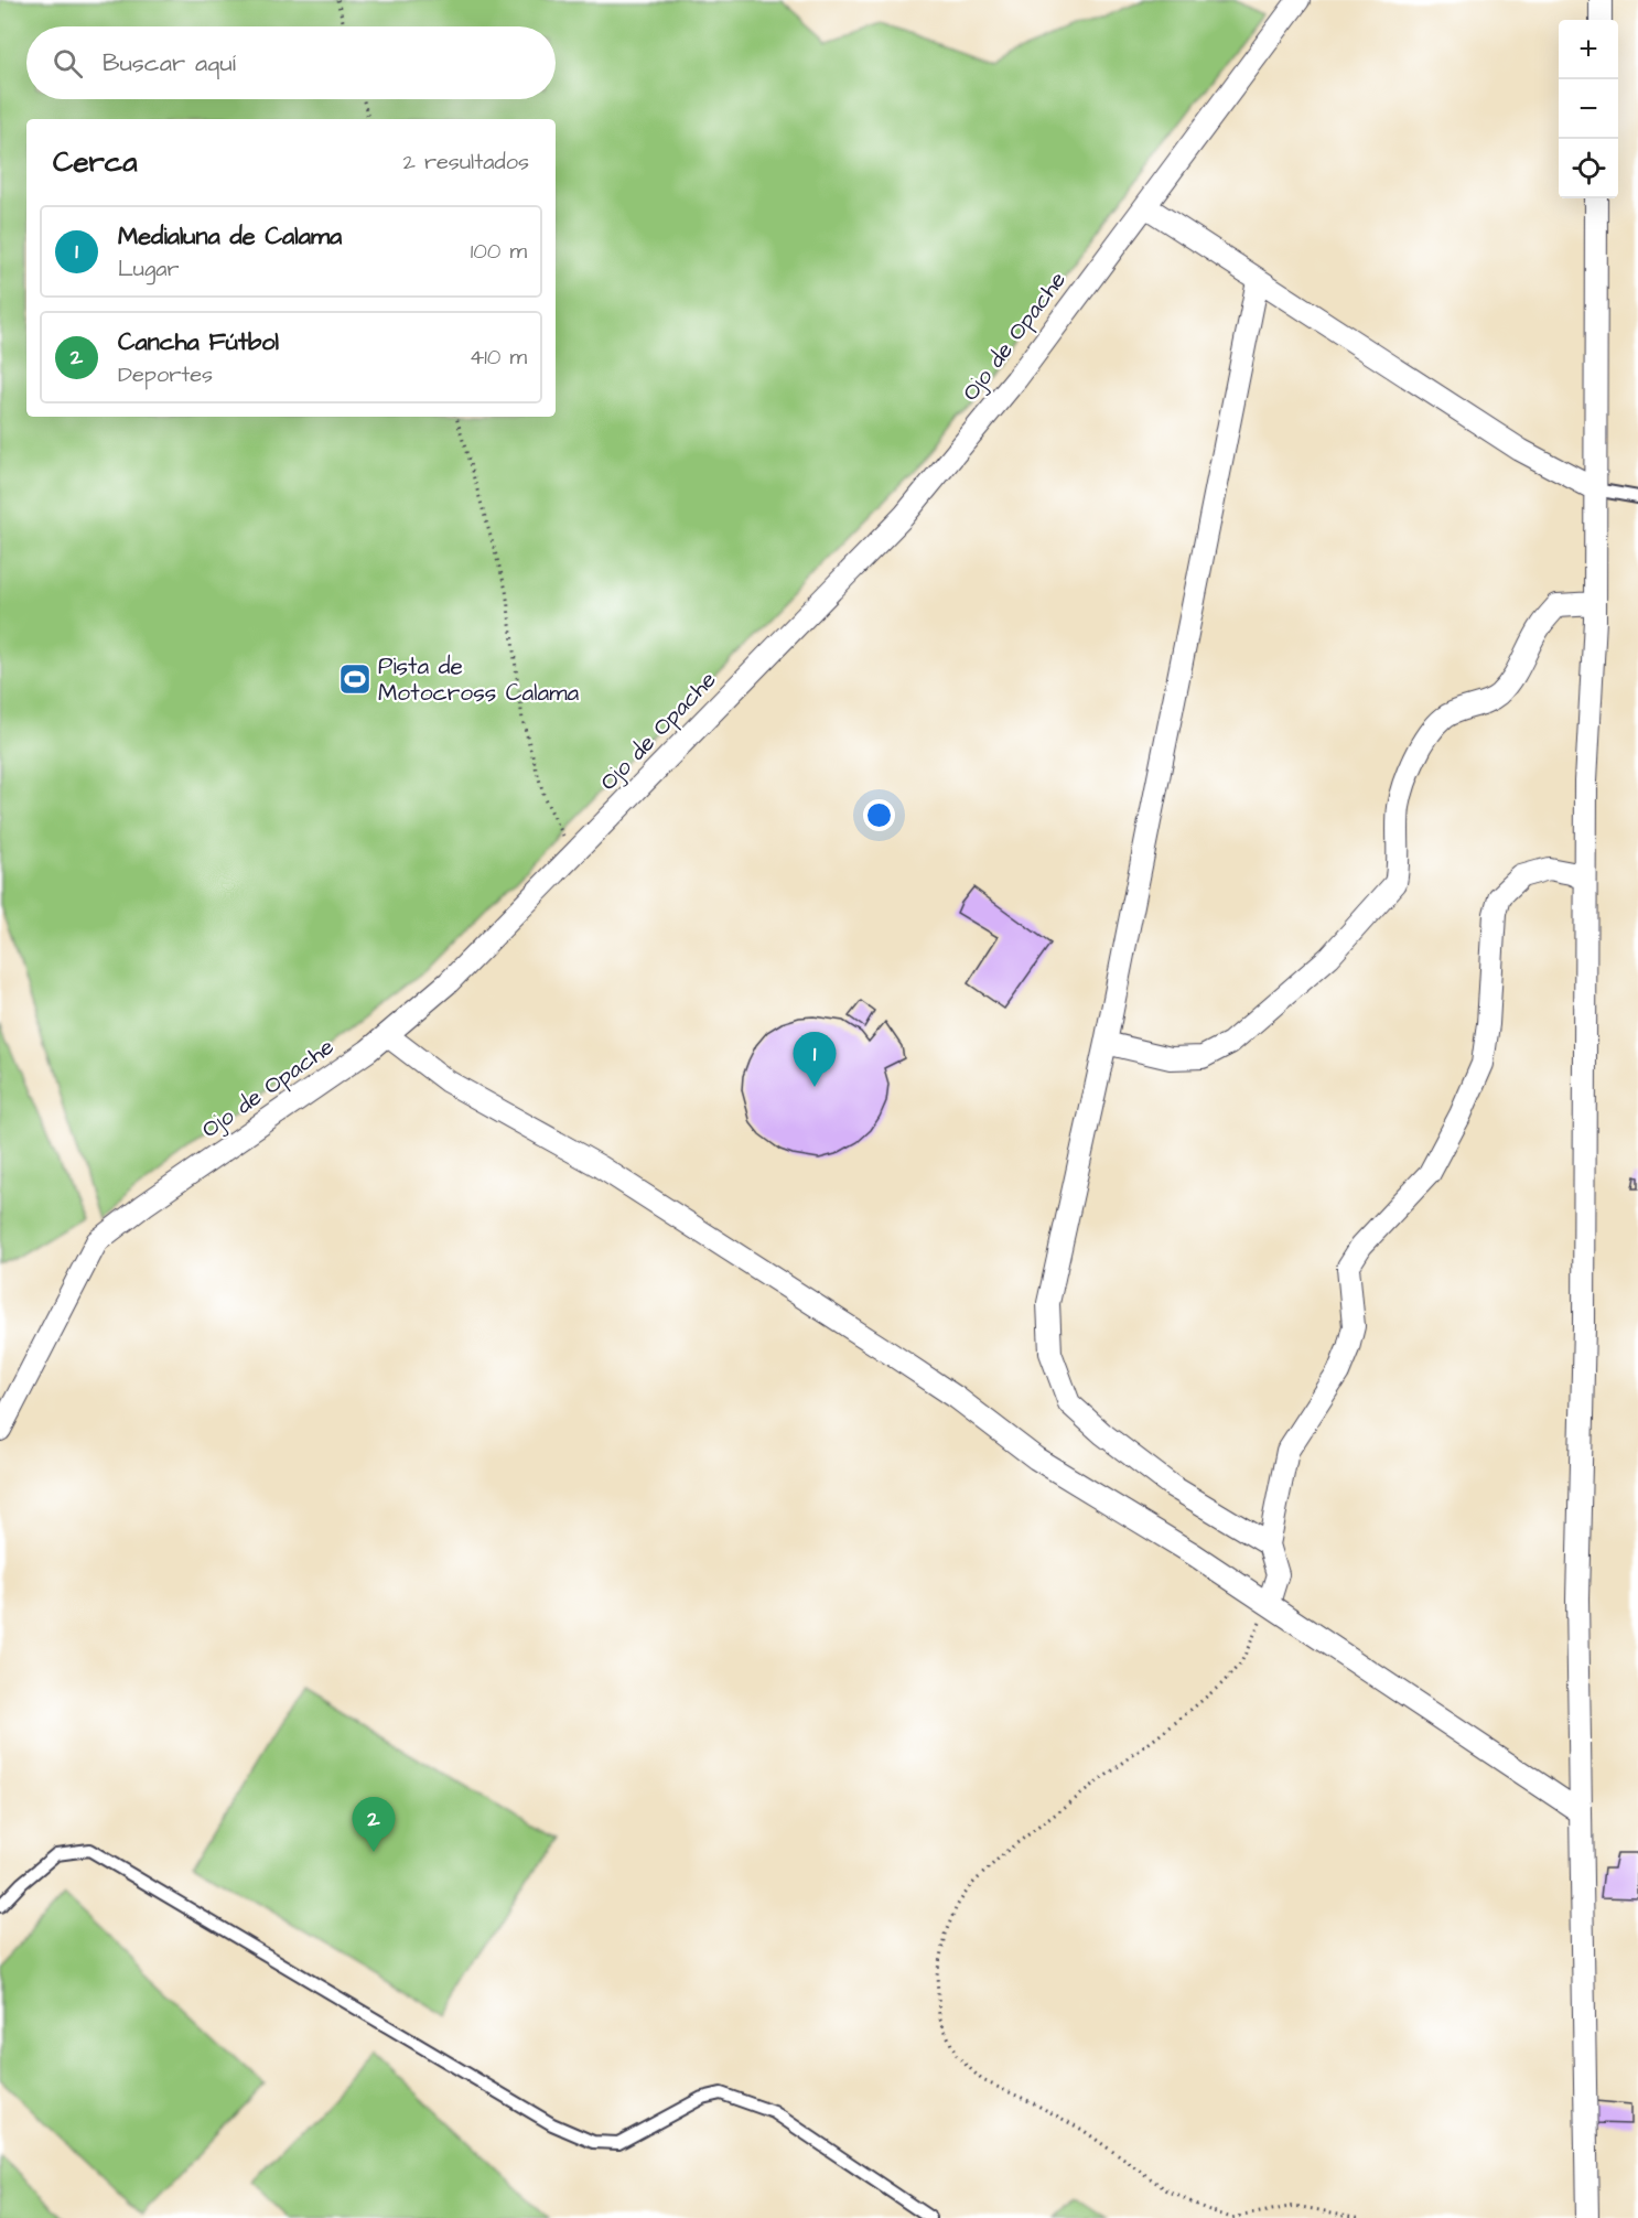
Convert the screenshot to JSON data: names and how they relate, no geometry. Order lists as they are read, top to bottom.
{
  "streets": {
    "street": ["Ojo de Opache"]
  },
  "places": {
    "sports": ["Pista de Motocross Calama"]
  },
  "page": {
    "map_buttons": ["+", "−"],
    "search": "Buscar aquí",
    "heading": ["Cerca", "2 resultados"],
    "list": [
      {
        "mark": "1",
        "name": "Medialuna de Calama",
        "note": "Lugar",
        "value": "100 m"
      },
      {
        "mark": "2",
        "name": "Cancha Fútbol",
        "note": "Deportes",
        "value": "410 m"
      }
    ],
    "pins": ["1", "2"]
  }
}
